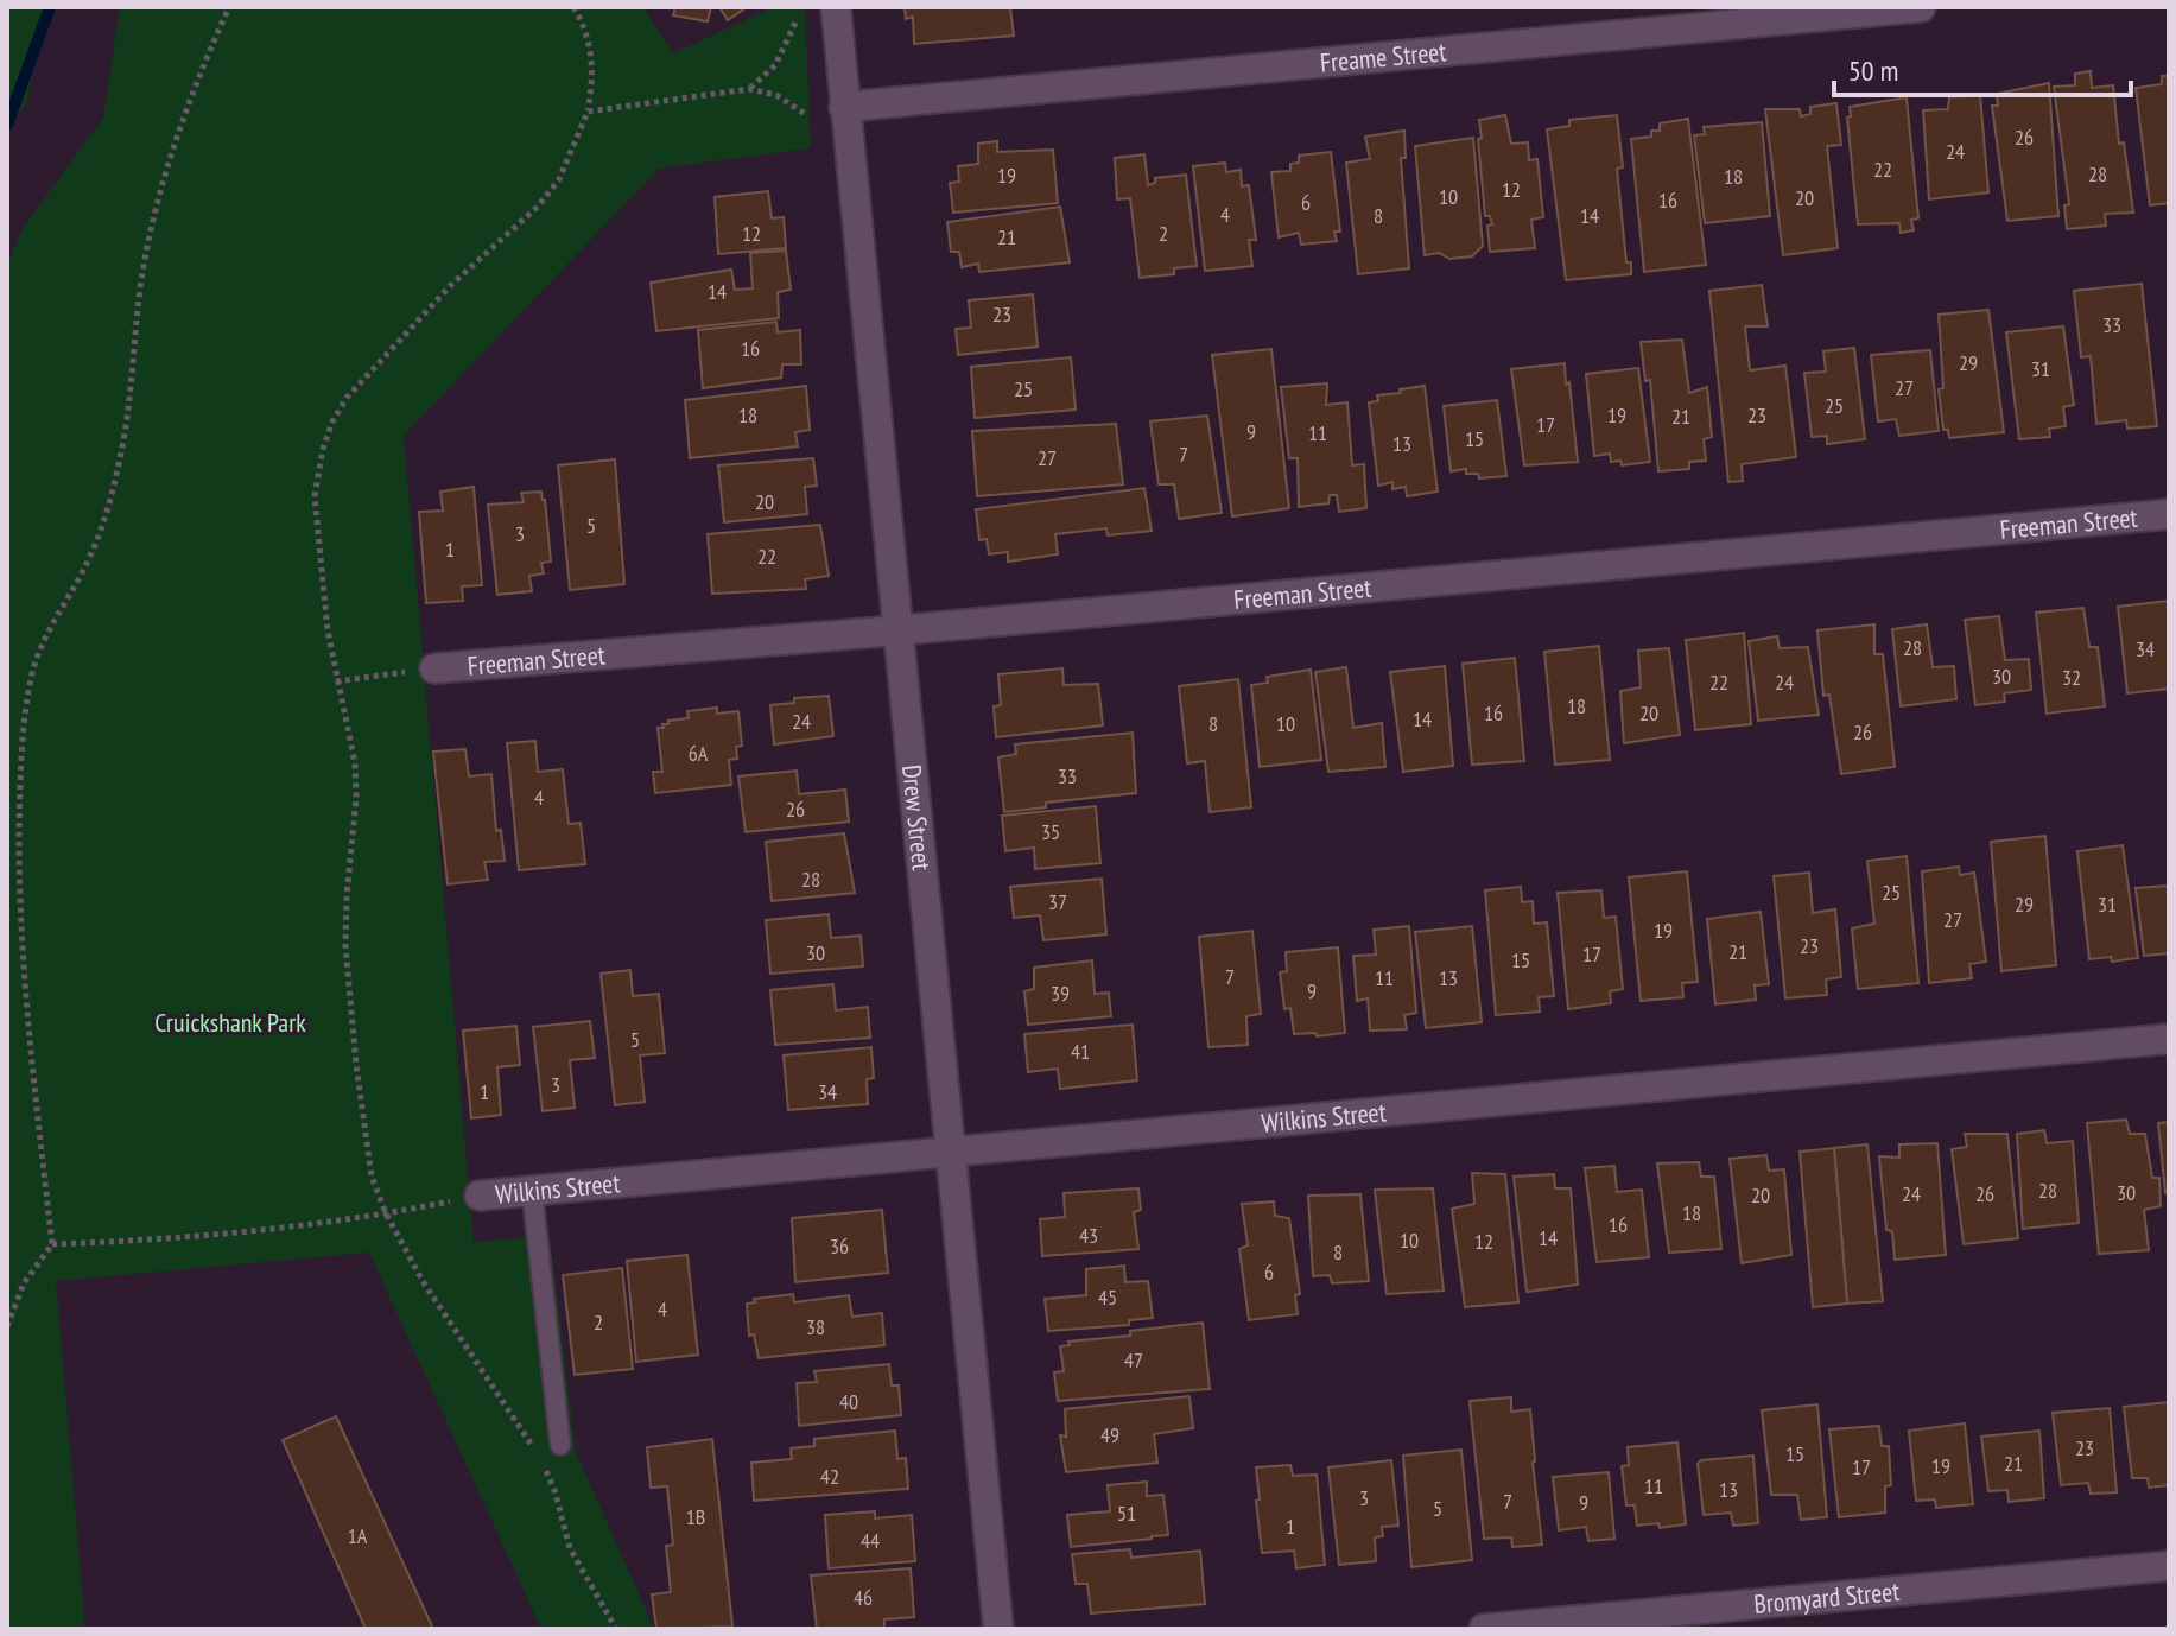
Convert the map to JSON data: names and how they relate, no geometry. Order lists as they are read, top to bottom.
{
  "streets": {
    "street": [
      "Freame Street",
      "Freeman Street",
      "Drew Street",
      "Wilkins Street",
      "Bromyard Street"
    ]
  },
  "crossings": [
    ["Freame Street", "Drew Street"],
    ["Freeman Street", "Drew Street"],
    ["Drew Street", "Wilkins Street"]
  ],
  "parks": ["Cruickshank Park"],
  "house_numbers": [
    "26",
    "24",
    "22",
    "28",
    "19",
    "18",
    "12",
    "10",
    "20",
    "16",
    "6",
    "4",
    "8",
    "14",
    "12",
    "2",
    "21",
    "14",
    "23",
    "33",
    "16",
    "29",
    "31",
    "27",
    "25",
    "25",
    "18",
    "19",
    "23",
    "21",
    "17",
    "9",
    "11",
    "15",
    "13",
    "7",
    "27",
    "20",
    "5",
    "3",
    "1",
    "22",
    "28",
    "34",
    "30",
    "32",
    "22",
    "24",
    "18",
    "16",
    "20",
    "14",
    "24",
    "8",
    "10",
    "26",
    "6A",
    "33",
    "4",
    "26",
    "35",
    "28",
    "25",
    "37",
    "29",
    "31",
    "27",
    "19",
    "23",
    "21",
    "30",
    "17",
    "15",
    "7",
    "11",
    "13",
    "9",
    "39",
    "5",
    "41",
    "3",
    "1",
    "34",
    "28",
    "30",
    "24",
    "26",
    "20",
    "18",
    "16",
    "43",
    "14",
    "10",
    "12",
    "36",
    "8",
    "6",
    "45",
    "4",
    "2",
    "38",
    "47",
    "40",
    "49",
    "23",
    "15",
    "21",
    "19",
    "17",
    "42",
    "11",
    "13",
    "3",
    "7",
    "9",
    "5",
    "51",
    "1B",
    "1",
    "1A",
    "44",
    "46"
  ],
  "scale_bar": "50 m"
}
